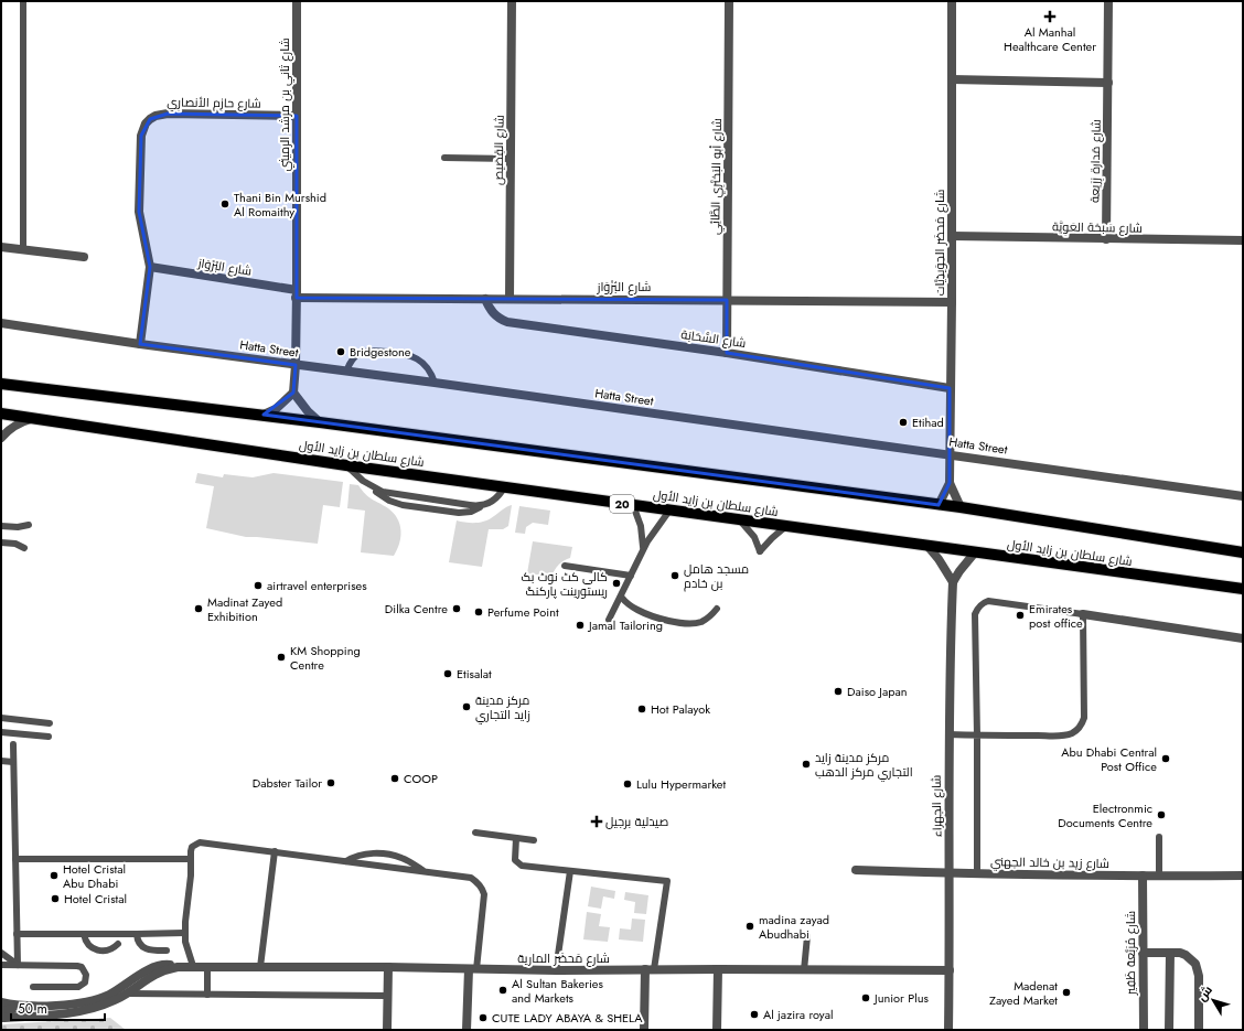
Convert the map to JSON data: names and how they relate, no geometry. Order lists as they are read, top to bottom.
{
  "streets": {
    "main road": ["شارع سلطان بن زايد الأول", "20"],
    "street": [
      "شارع حازِم الأنصارِي",
      "شارع ثاني بن مرشد الرميثي",
      "شارع القِصَيص",
      "شارع مَدارة زِرَيعة",
      "شارع أبو البَختَرِي الطَّائِي",
      "شارع سَبخة العَوِيَّة",
      "شارع مَحضَر الحِوَيذِيَّات",
      "شارع البُرْوَاز",
      "شارع السَّحَابَة",
      "Hatta Street",
      "شارع الجهراء",
      "شارع زيد بن خالد الجهني",
      "شارع مُرَبَّعة ظَفِير",
      "شارع مَحضَر المارية"
    ]
  },
  "crossings": [
    ["شارع حازِم الأنصارِي", "شارع ثاني بن مرشد الرميثي"],
    ["شارع حازِم الأنصارِي", "شارع البُرْوَاز"],
    ["شارع حازِم الأنصارِي", "Hatta Street"],
    ["شارع ثاني بن مرشد الرميثي", "شارع البُرْوَاز"],
    ["شارع ثاني بن مرشد الرميثي", "Hatta Street"],
    ["شارع القِصَيص", "شارع البُرْوَاز"],
    ["شارع مَدارة زِرَيعة", "شارع سَبخة العَوِيَّة"],
    ["شارع أبو البَختَرِي الطَّائِي", "شارع البُرْوَاز"],
    ["شارع أبو البَختَرِي الطَّائِي", "شارع السَّحَابَة"],
    ["شارع سَبخة العَوِيَّة", "شارع مَحضَر الحِوَيذِيَّات"],
    ["شارع مَحضَر الحِوَيذِيَّات", "شارع البُرْوَاز"],
    ["شارع مَحضَر الحِوَيذِيَّات", "شارع السَّحَابَة"],
    ["شارع مَحضَر الحِوَيذِيَّات", "Hatta Street"],
    ["شارع مَحضَر الحِوَيذِيَّات", "شارع سلطان بن زايد الأول"],
    ["شارع البُرْوَاز", "شارع السَّحَابَة"],
    ["شارع الجهراء", "شارع زيد بن خالد الجهني"],
    ["شارع الجهراء", "شارع مَحضَر المارية"],
    ["شارع زيد بن خالد الجهني", "شارع مُرَبَّعة ظَفِير"]
  ],
  "places": {
    "health": ["Al Manhal Healthcare Center", "صيدلية برجيل"],
    "other": [
      "Thani Bin Murshid Al Romaithy",
      "Bridgestone",
      "Etihad",
      "مسجد هامل بن خادم",
      "کالی کٹ نوٹ بک ریستورینت پارکنگ",
      "airtravel enterprises",
      "Madinat Zayed Exhibition",
      "Dilka Centre",
      "Perfume Point",
      "Emirates post office",
      "Jamal Tailoring",
      "KM Shopping Centre",
      "Etisalat",
      "Daiso Japan",
      "مركز مدينة زايد التجاري",
      "Hot Palayok",
      "Abu Dhabi Central Post Office",
      "مركز مدينة زايد التجاري مركز الدهب",
      "COOP",
      "Dabster Tailor",
      "Lulu Hypermarket",
      "Electronmic Documents Centre",
      "Hotel Cristal Abu Dhabi",
      "Hotel Cristal",
      "madina zayad Abudhabi",
      "Al Sultan Bakeries and Markets",
      "Madenat Zayed Market",
      "Junior Plus",
      "Al jazira royal",
      "CUTE LADY ABAYA & SHELA"
    ]
  },
  "scale_bar": "50 m",
  "north": "top left"
}
